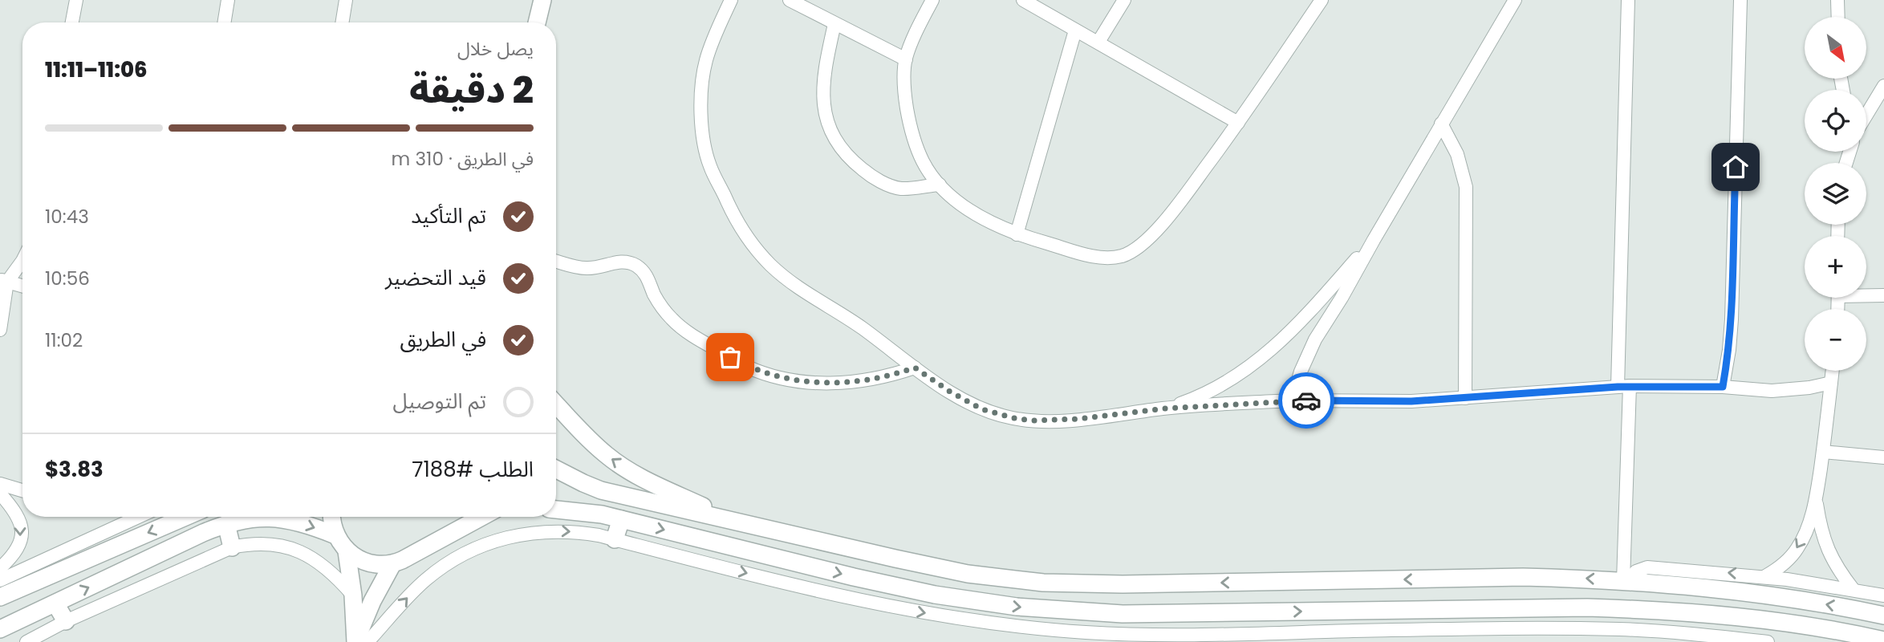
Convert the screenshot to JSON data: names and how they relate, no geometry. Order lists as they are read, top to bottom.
{
  "north": "bottom right",
  "page": {
    "map_buttons": ["+", "−"],
    "heading": ["2 دقيقة", "يصل خلال", "11:06–11:11"],
    "panel": ["الطلب #7188", "$3.83"],
    "bar": "في الطريق · 310 m",
    "list": [
      ["تم التأكيد", "10:43"],
      ["قيد التحضير", "10:56"],
      ["في الطريق", "11:02"],
      "تم التوصيل"
    ]
  }
}
